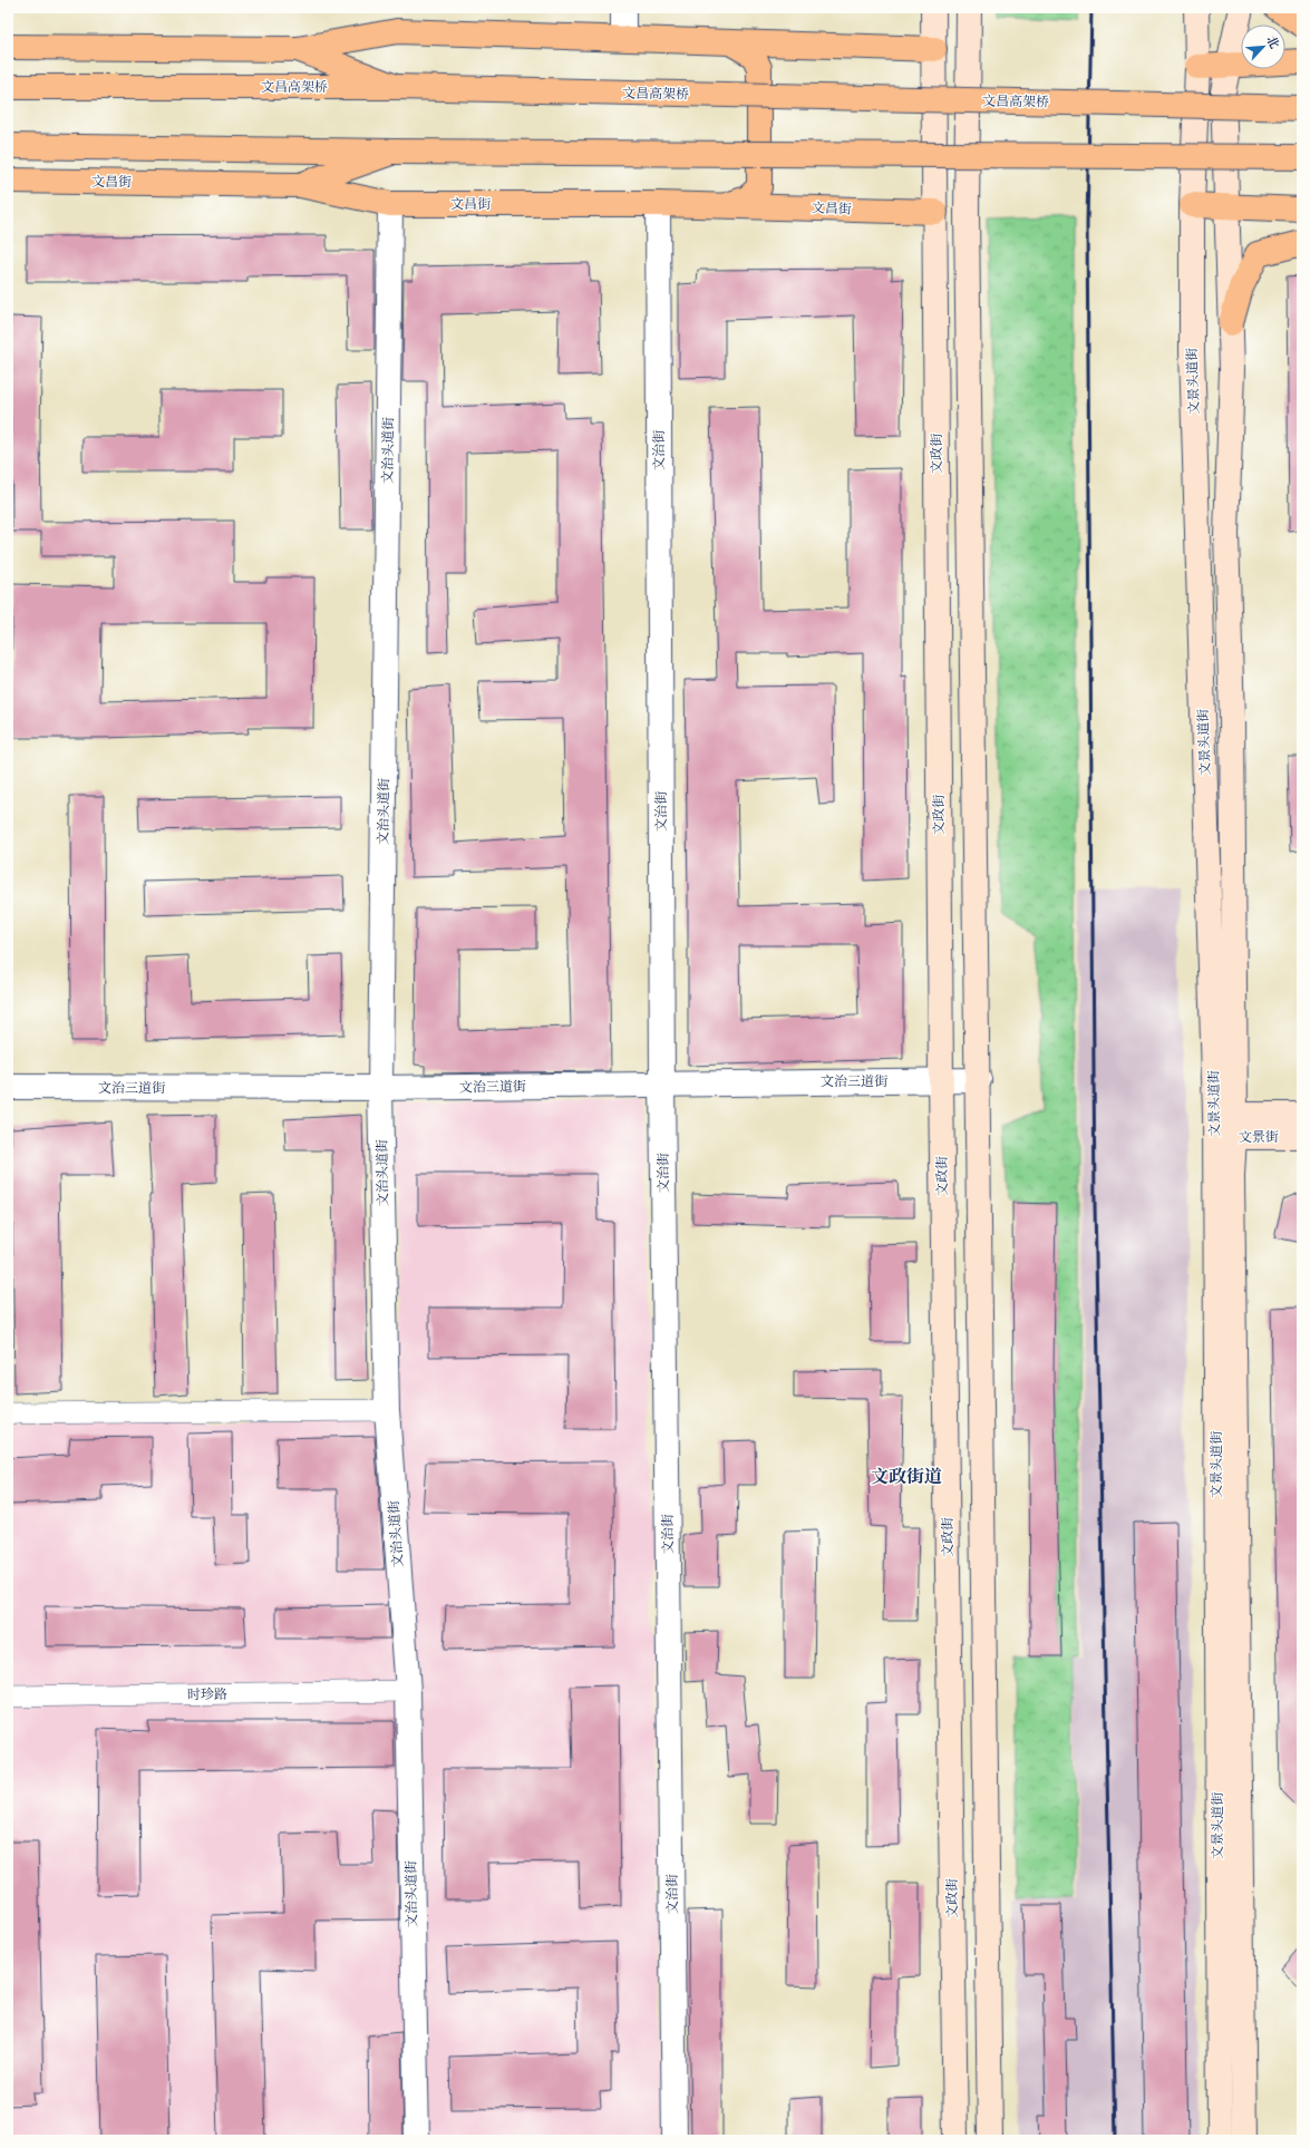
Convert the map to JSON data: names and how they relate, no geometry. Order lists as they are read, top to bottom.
{
  "streets": {
    "main road": [
      "文昌高架桥",
      "文昌街",
      "文景头道街",
      "文政街",
      "文景街"
    ],
    "street": [
      "文治头道街",
      "文治街",
      "文治三道街",
      "时珍路"
    ]
  },
  "crossings": [
    ["文昌街", "文治头道街"],
    ["文昌街", "文治街"],
    ["文昌街", "文政街"],
    ["文景头道街", "文景街"],
    ["文治头道街", "文治三道街"],
    ["文治头道街", "时珍路"],
    ["文治街", "文治三道街"],
    ["文政街", "文治三道街"]
  ],
  "districts": ["文政街道"],
  "north": "top right"
}
